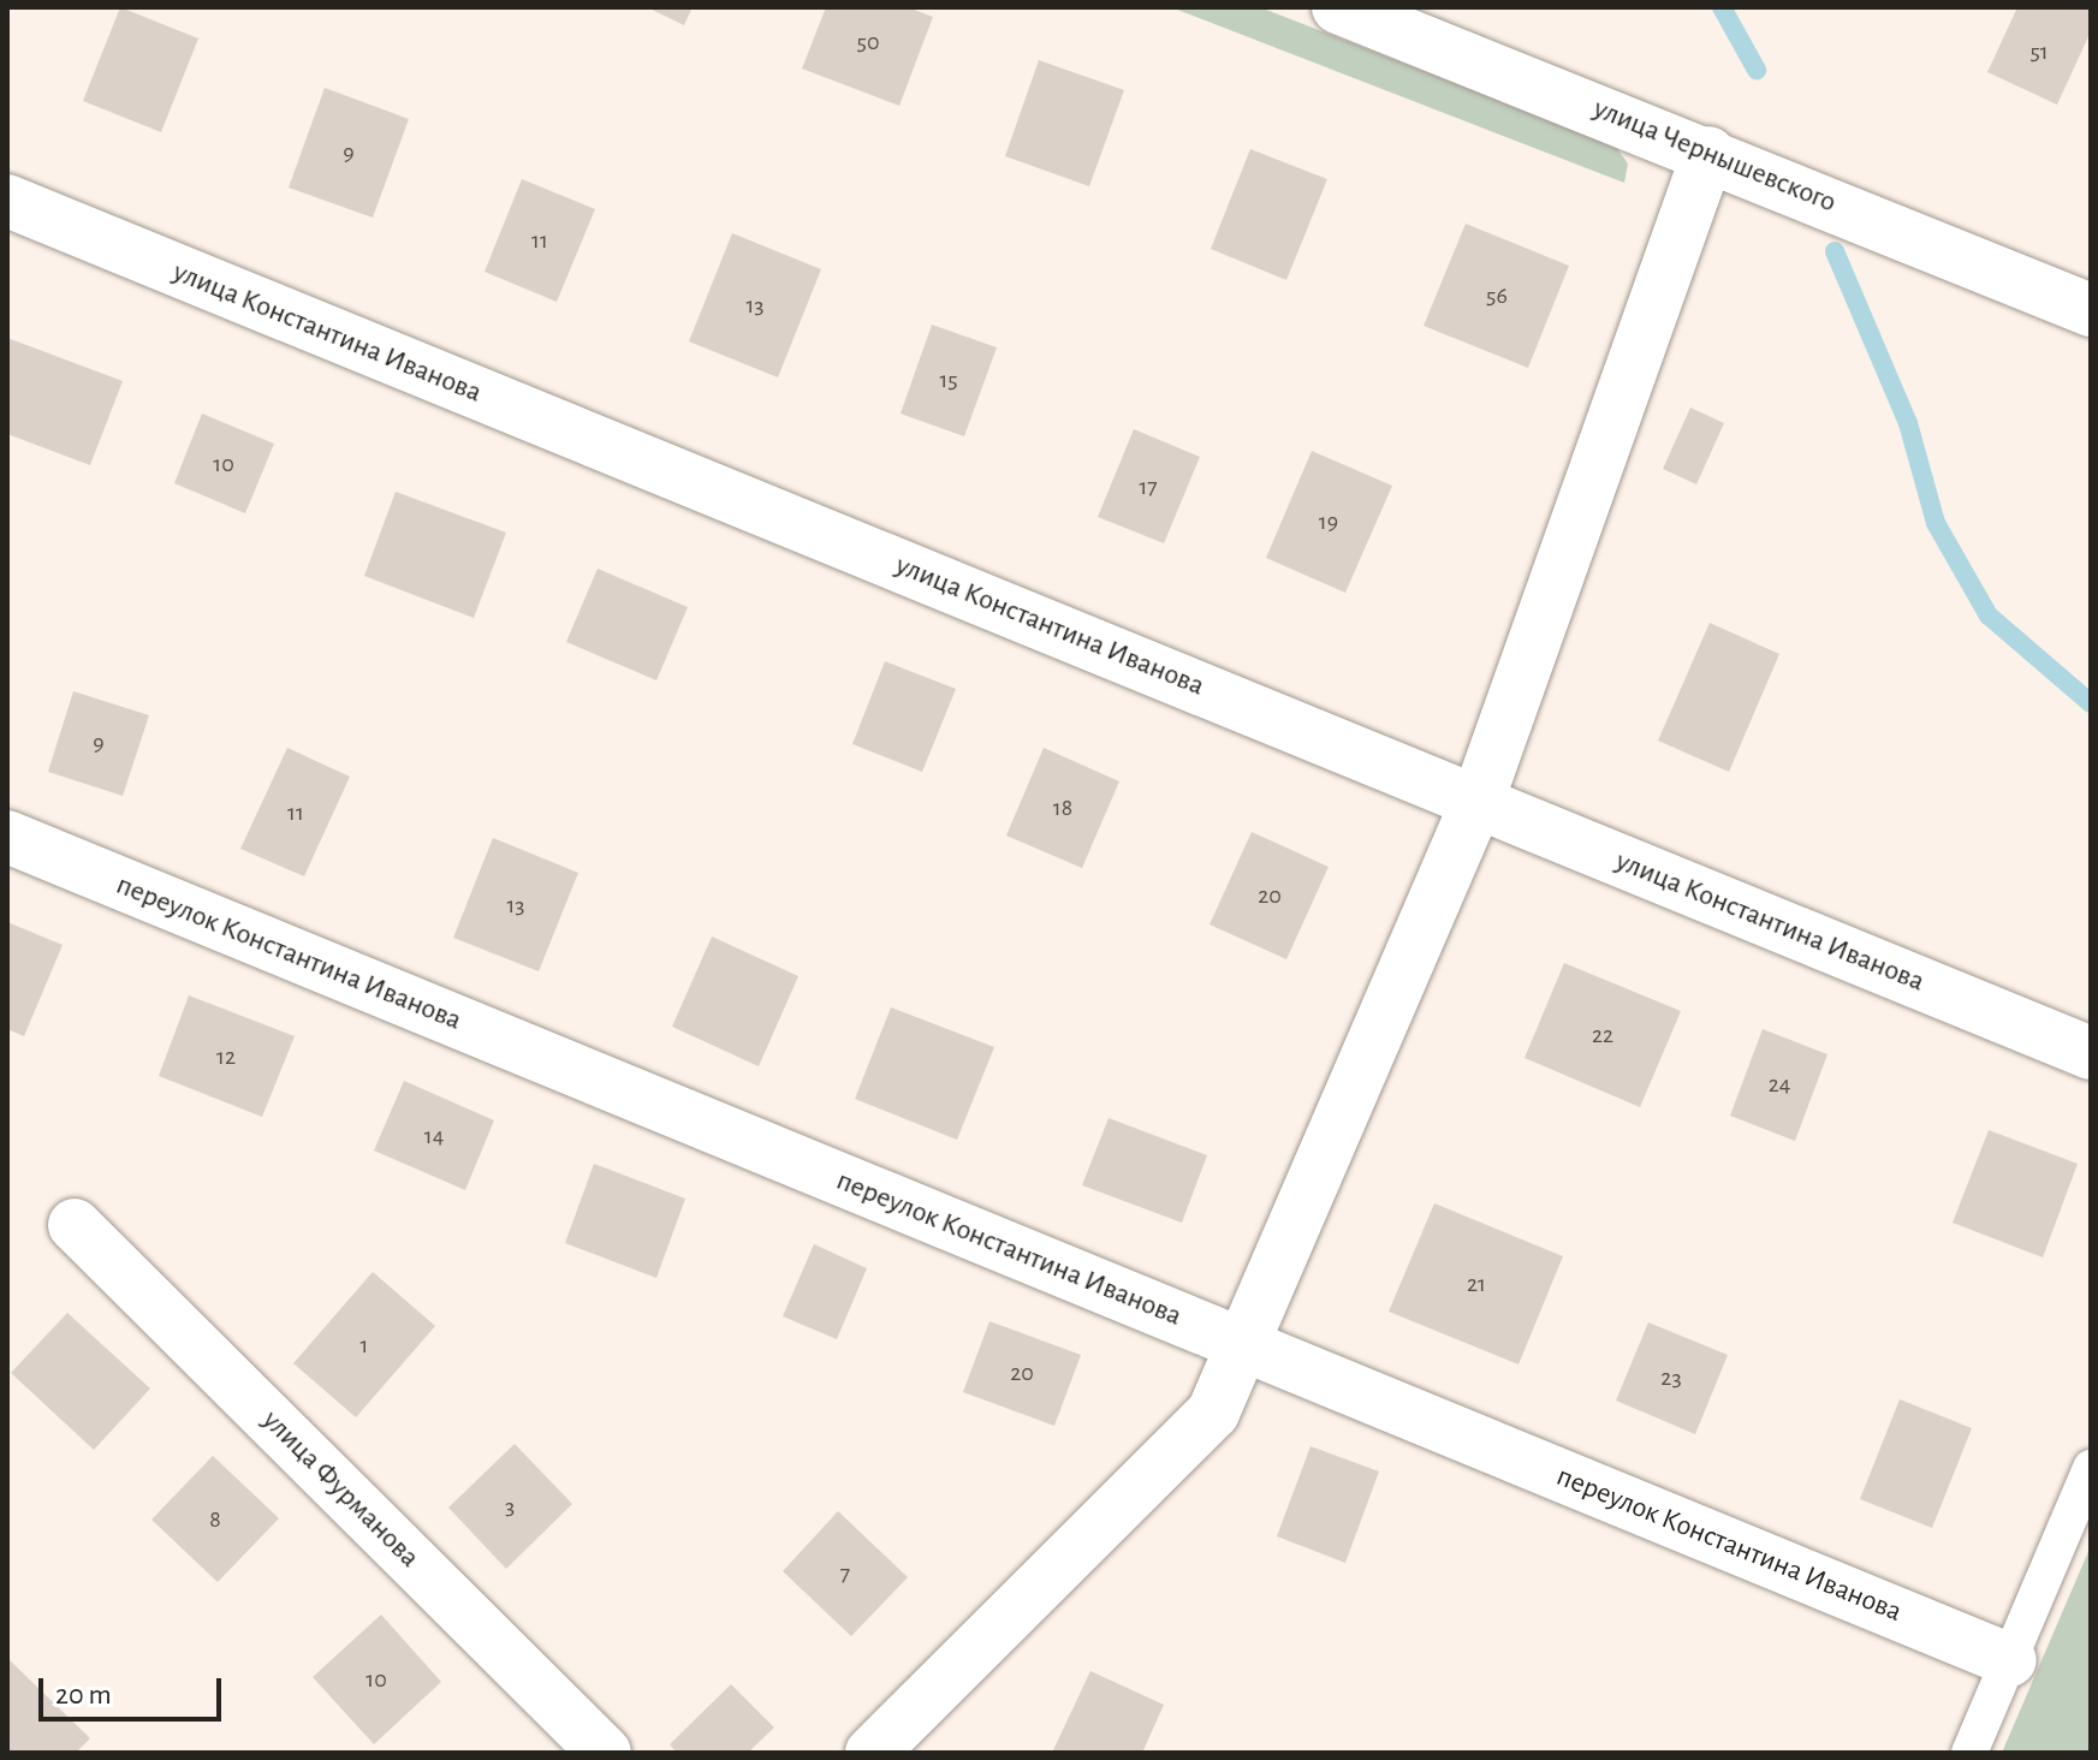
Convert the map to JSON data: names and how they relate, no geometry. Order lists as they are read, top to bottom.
{
  "streets": {
    "street": [
      "улица Чернышевского",
      "улица Константина Иванова",
      "переулок Константина Иванова",
      "улица Фурманова"
    ]
  },
  "house_numbers": [
    "50",
    "51",
    "9",
    "11",
    "56",
    "13",
    "15",
    "10",
    "17",
    "19",
    "9",
    "18",
    "11",
    "20",
    "13",
    "22",
    "12",
    "24",
    "14",
    "21",
    "1",
    "20",
    "23",
    "3",
    "8",
    "7",
    "10"
  ],
  "scale_bar": "20 m"
}
